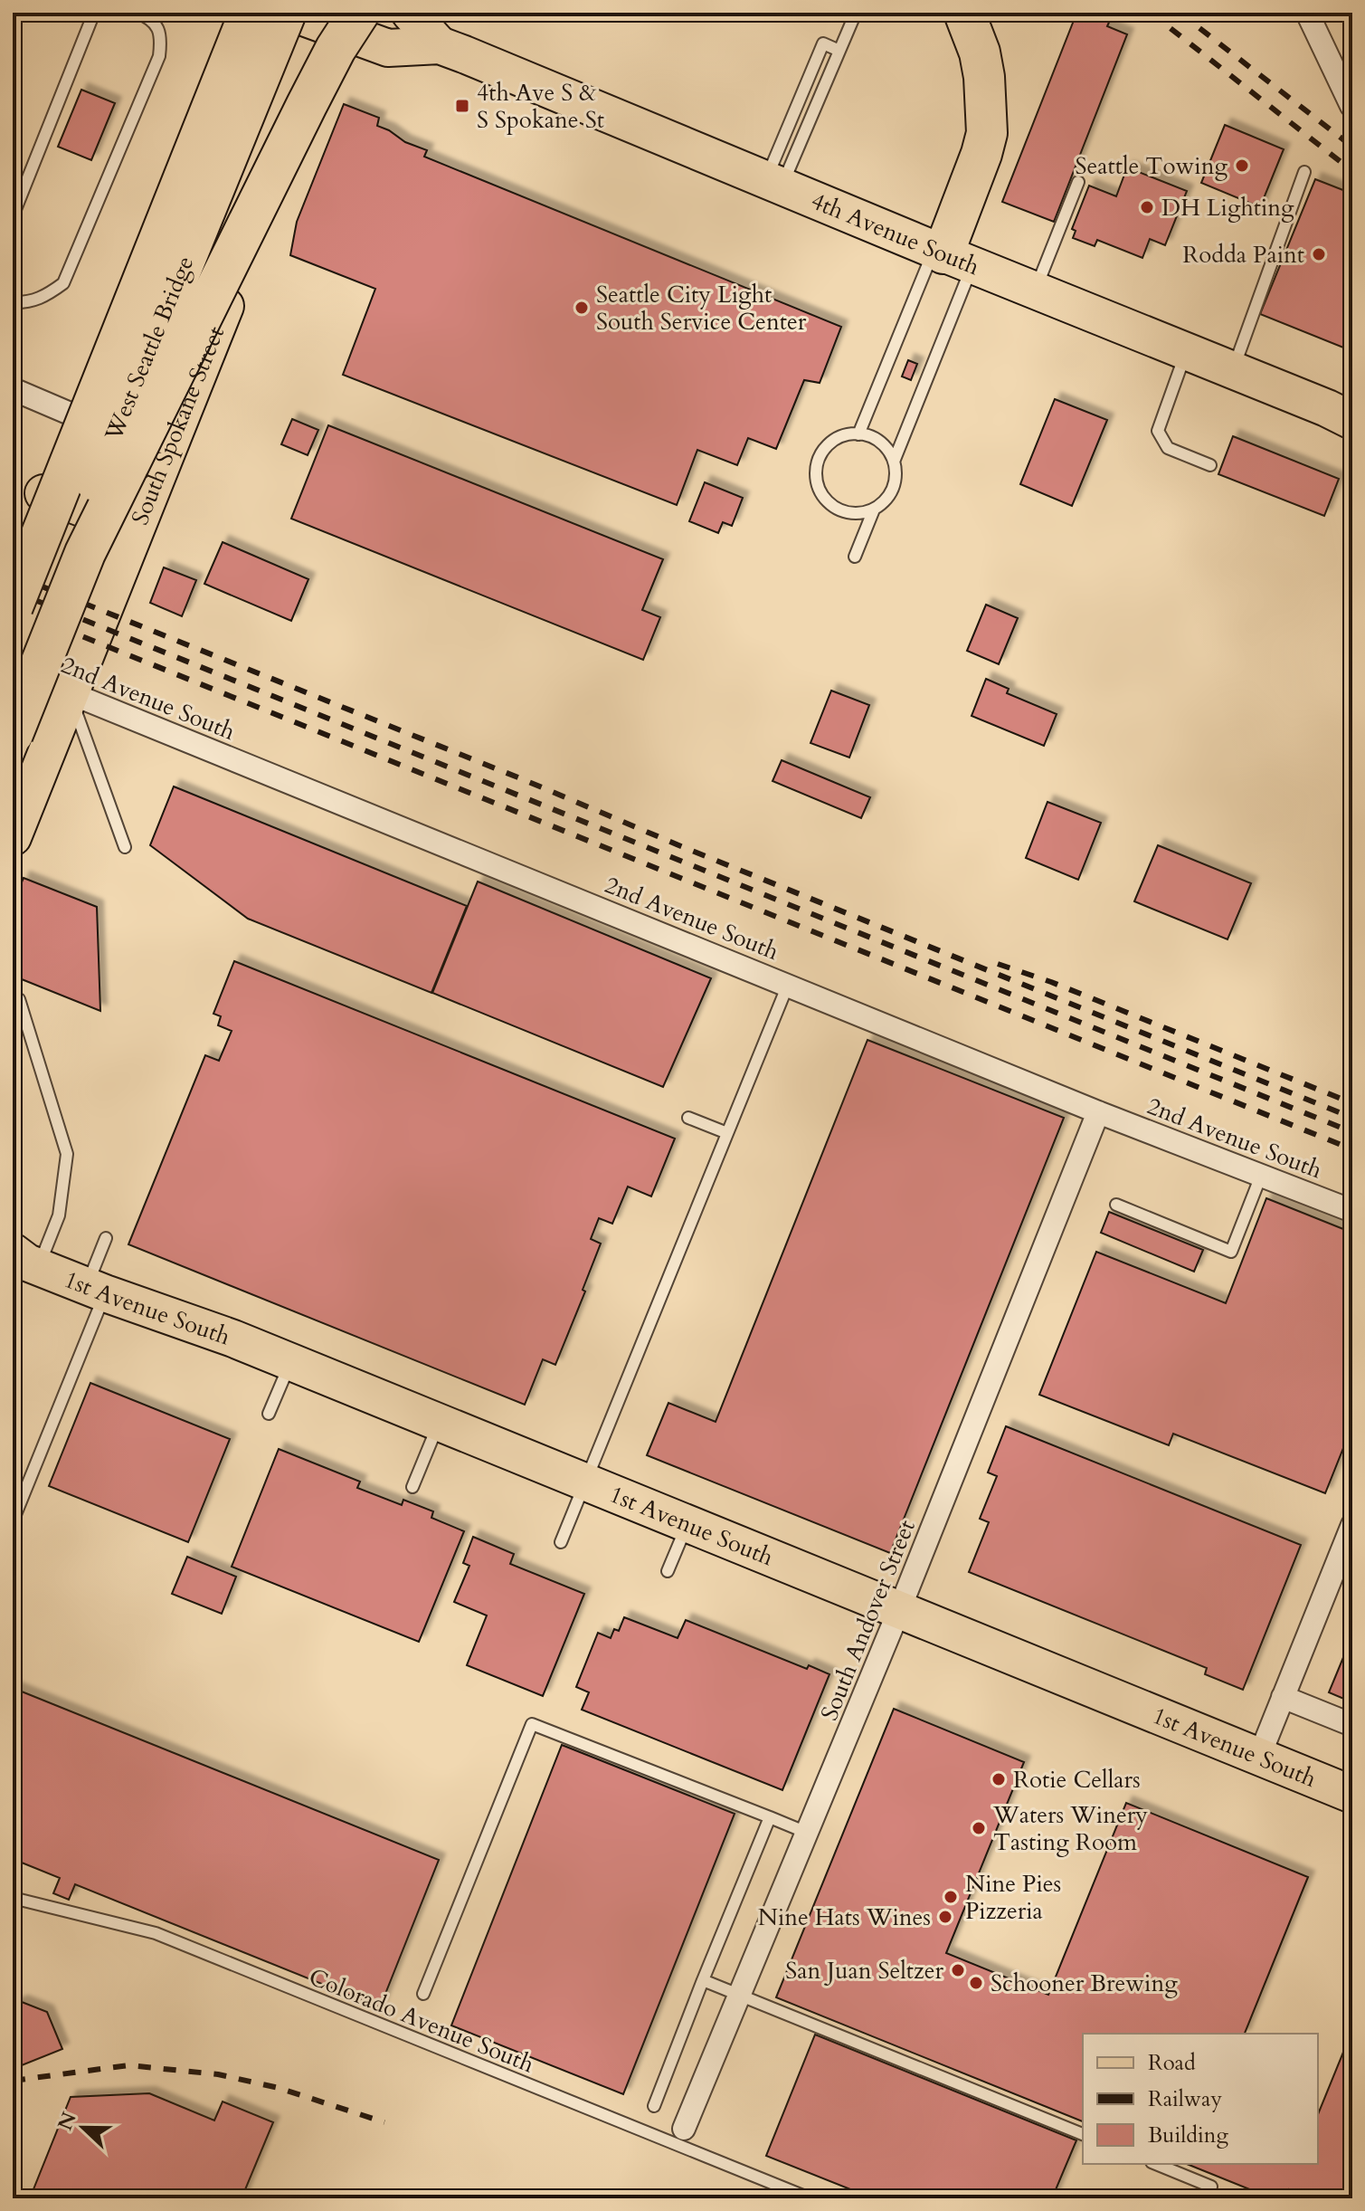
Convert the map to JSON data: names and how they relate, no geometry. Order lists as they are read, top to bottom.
{
  "streets": {
    "highway": ["West Seattle Bridge"],
    "main road": ["4th Avenue South", "South Spokane Street", "1st Avenue South"],
    "street": ["2nd Avenue South", "South Andover Street"],
    "lane": ["Colorado Avenue South"]
  },
  "crossings": [
    ["4th Avenue South", "West Seattle Bridge"],
    ["4th Avenue South", "South Spokane Street"],
    ["South Spokane Street", "2nd Avenue South"],
    ["2nd Avenue South", "South Andover Street"],
    ["1st Avenue South", "South Andover Street"],
    ["South Andover Street", "Colorado Avenue South"]
  ],
  "places": {
    "transit": ["4th Ave S & S Spokane St"],
    "other": [
      "Seattle Towing",
      "DH Lighting",
      "Rodda Paint",
      "Seattle City Light South Service Center",
      "Rotie Cellars",
      "Waters Winery Tasting Room",
      "Nine Pies Pizzeria",
      "Nine Hats Wines",
      "San Juan Seltzer",
      "Schooner Brewing"
    ]
  },
  "legend": ["Road", "Railway", "Building"],
  "north": "left"
}
